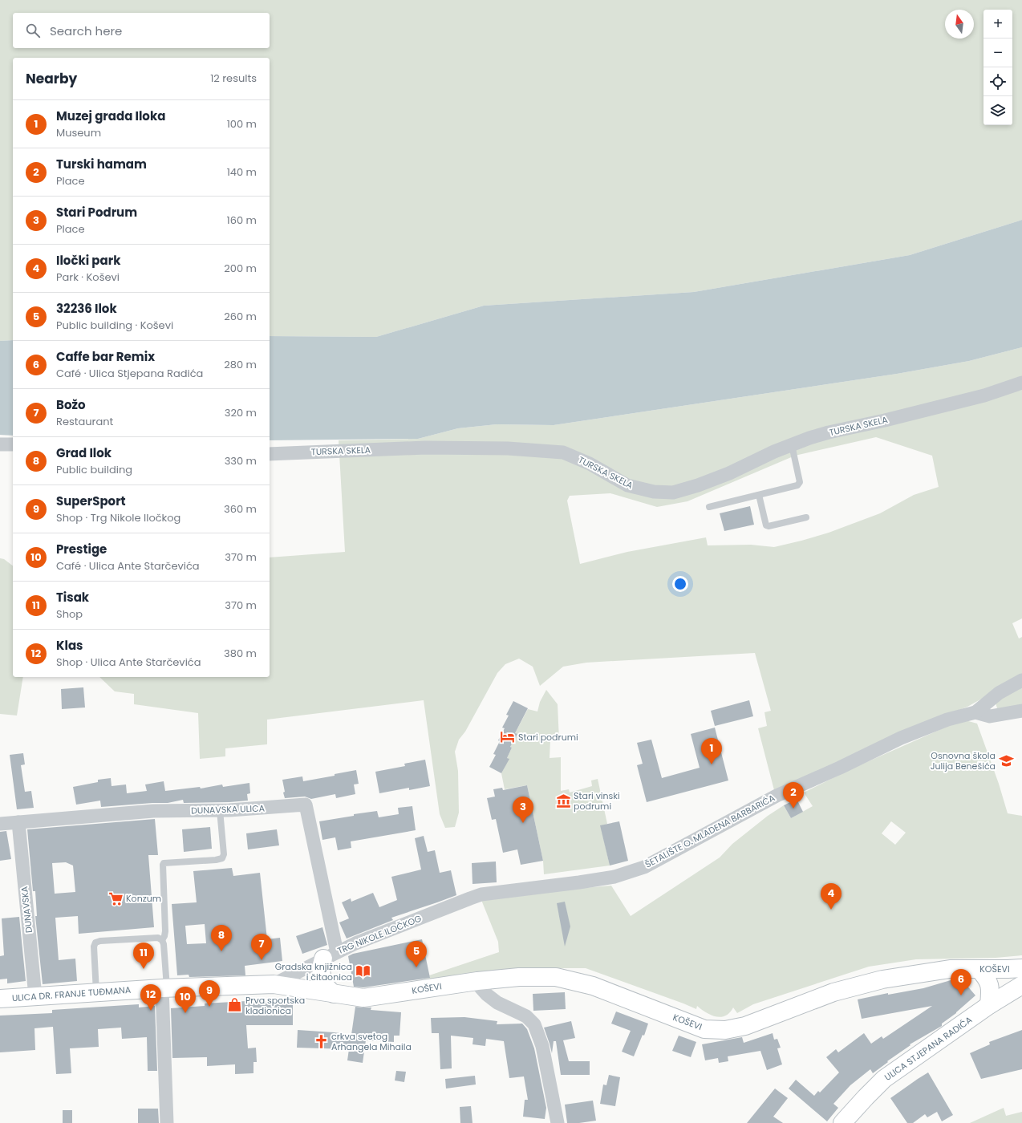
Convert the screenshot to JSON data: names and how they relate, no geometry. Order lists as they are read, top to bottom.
{
  "streets": {
    "main road": [
      "TRG NIKOLE ILOČKOG",
      "KOŠEVI",
      "ULICA DR. FRANJE TUĐMANA",
      "ULICA STJEPANA RADIĆA"
    ],
    "street": [
      "TURSKA SKELA",
      "DUNAVSKA ULICA",
      "ŠETALIŠTE O. MLADENA BARBARIĆA",
      "DUNAVSKA"
    ]
  },
  "crossings": [
    ["DUNAVSKA ULICA", "DUNAVSKA"],
    ["DUNAVSKA ULICA", "TRG NIKOLE ILOČKOG"],
    ["ŠETALIŠTE O. MLADENA BARBARIĆA", "TRG NIKOLE ILOČKOG"],
    ["DUNAVSKA", "ULICA DR. FRANJE TUĐMANA"],
    ["TRG NIKOLE ILOČKOG", "KOŠEVI"],
    ["TRG NIKOLE ILOČKOG", "ULICA DR. FRANJE TUĐMANA"]
  ],
  "places": {
    "hotel": ["Stari podrumi"],
    "school or university": ["Osnovna škola Julija Benešića"],
    "museum": ["Stari vinski podrumi"],
    "supermarket": ["Konzum"],
    "library": ["Gradska knjižnica i čitaonica"],
    "shop": ["Prva sportska kladionica"],
    "church": ["crkva svetog Arhangela Mihaila"]
  },
  "north": "top",
  "page": {
    "map_buttons": ["+", "−"],
    "search": "Search here",
    "heading": ["Nearby", "12 results"],
    "list": [
      {
        "mark": "1",
        "name": "Muzej grada Iloka",
        "note": "Museum",
        "value": "100 m"
      },
      {
        "mark": "2",
        "name": "Turski hamam",
        "note": "Place",
        "value": "140 m"
      },
      {
        "mark": "3",
        "name": "Stari Podrum",
        "note": "Place",
        "value": "160 m"
      },
      {
        "mark": "4",
        "name": "Iločki park",
        "note": "Park · Koševi",
        "value": "200 m"
      },
      {
        "mark": "5",
        "name": "32236 Ilok",
        "note": "Public building · Koševi",
        "value": "260 m"
      },
      {
        "mark": "6",
        "name": "Caffe bar Remix",
        "note": "Café · Ulica Stjepana Radića",
        "value": "280 m"
      },
      {
        "mark": "7",
        "name": "Božo",
        "note": "Restaurant",
        "value": "320 m"
      },
      {
        "mark": "8",
        "name": "Grad Ilok",
        "note": "Public building",
        "value": "330 m"
      },
      {
        "mark": "9",
        "name": "SuperSport",
        "note": "Shop · Trg Nikole Iločkog",
        "value": "360 m"
      },
      {
        "mark": "10",
        "name": "Prestige",
        "note": "Café · Ulica Ante Starčevića",
        "value": "370 m"
      },
      {
        "mark": "11",
        "name": "Tisak",
        "note": "Shop",
        "value": "370 m"
      },
      {
        "mark": "12",
        "name": "Klas",
        "note": "Shop · Ulica Ante Starčevića",
        "value": "380 m"
      }
    ],
    "pins": [
      "1",
      "2",
      "3",
      "4",
      "8",
      "7",
      "5",
      "11",
      "6",
      "9",
      "12",
      "10"
    ]
  }
}
